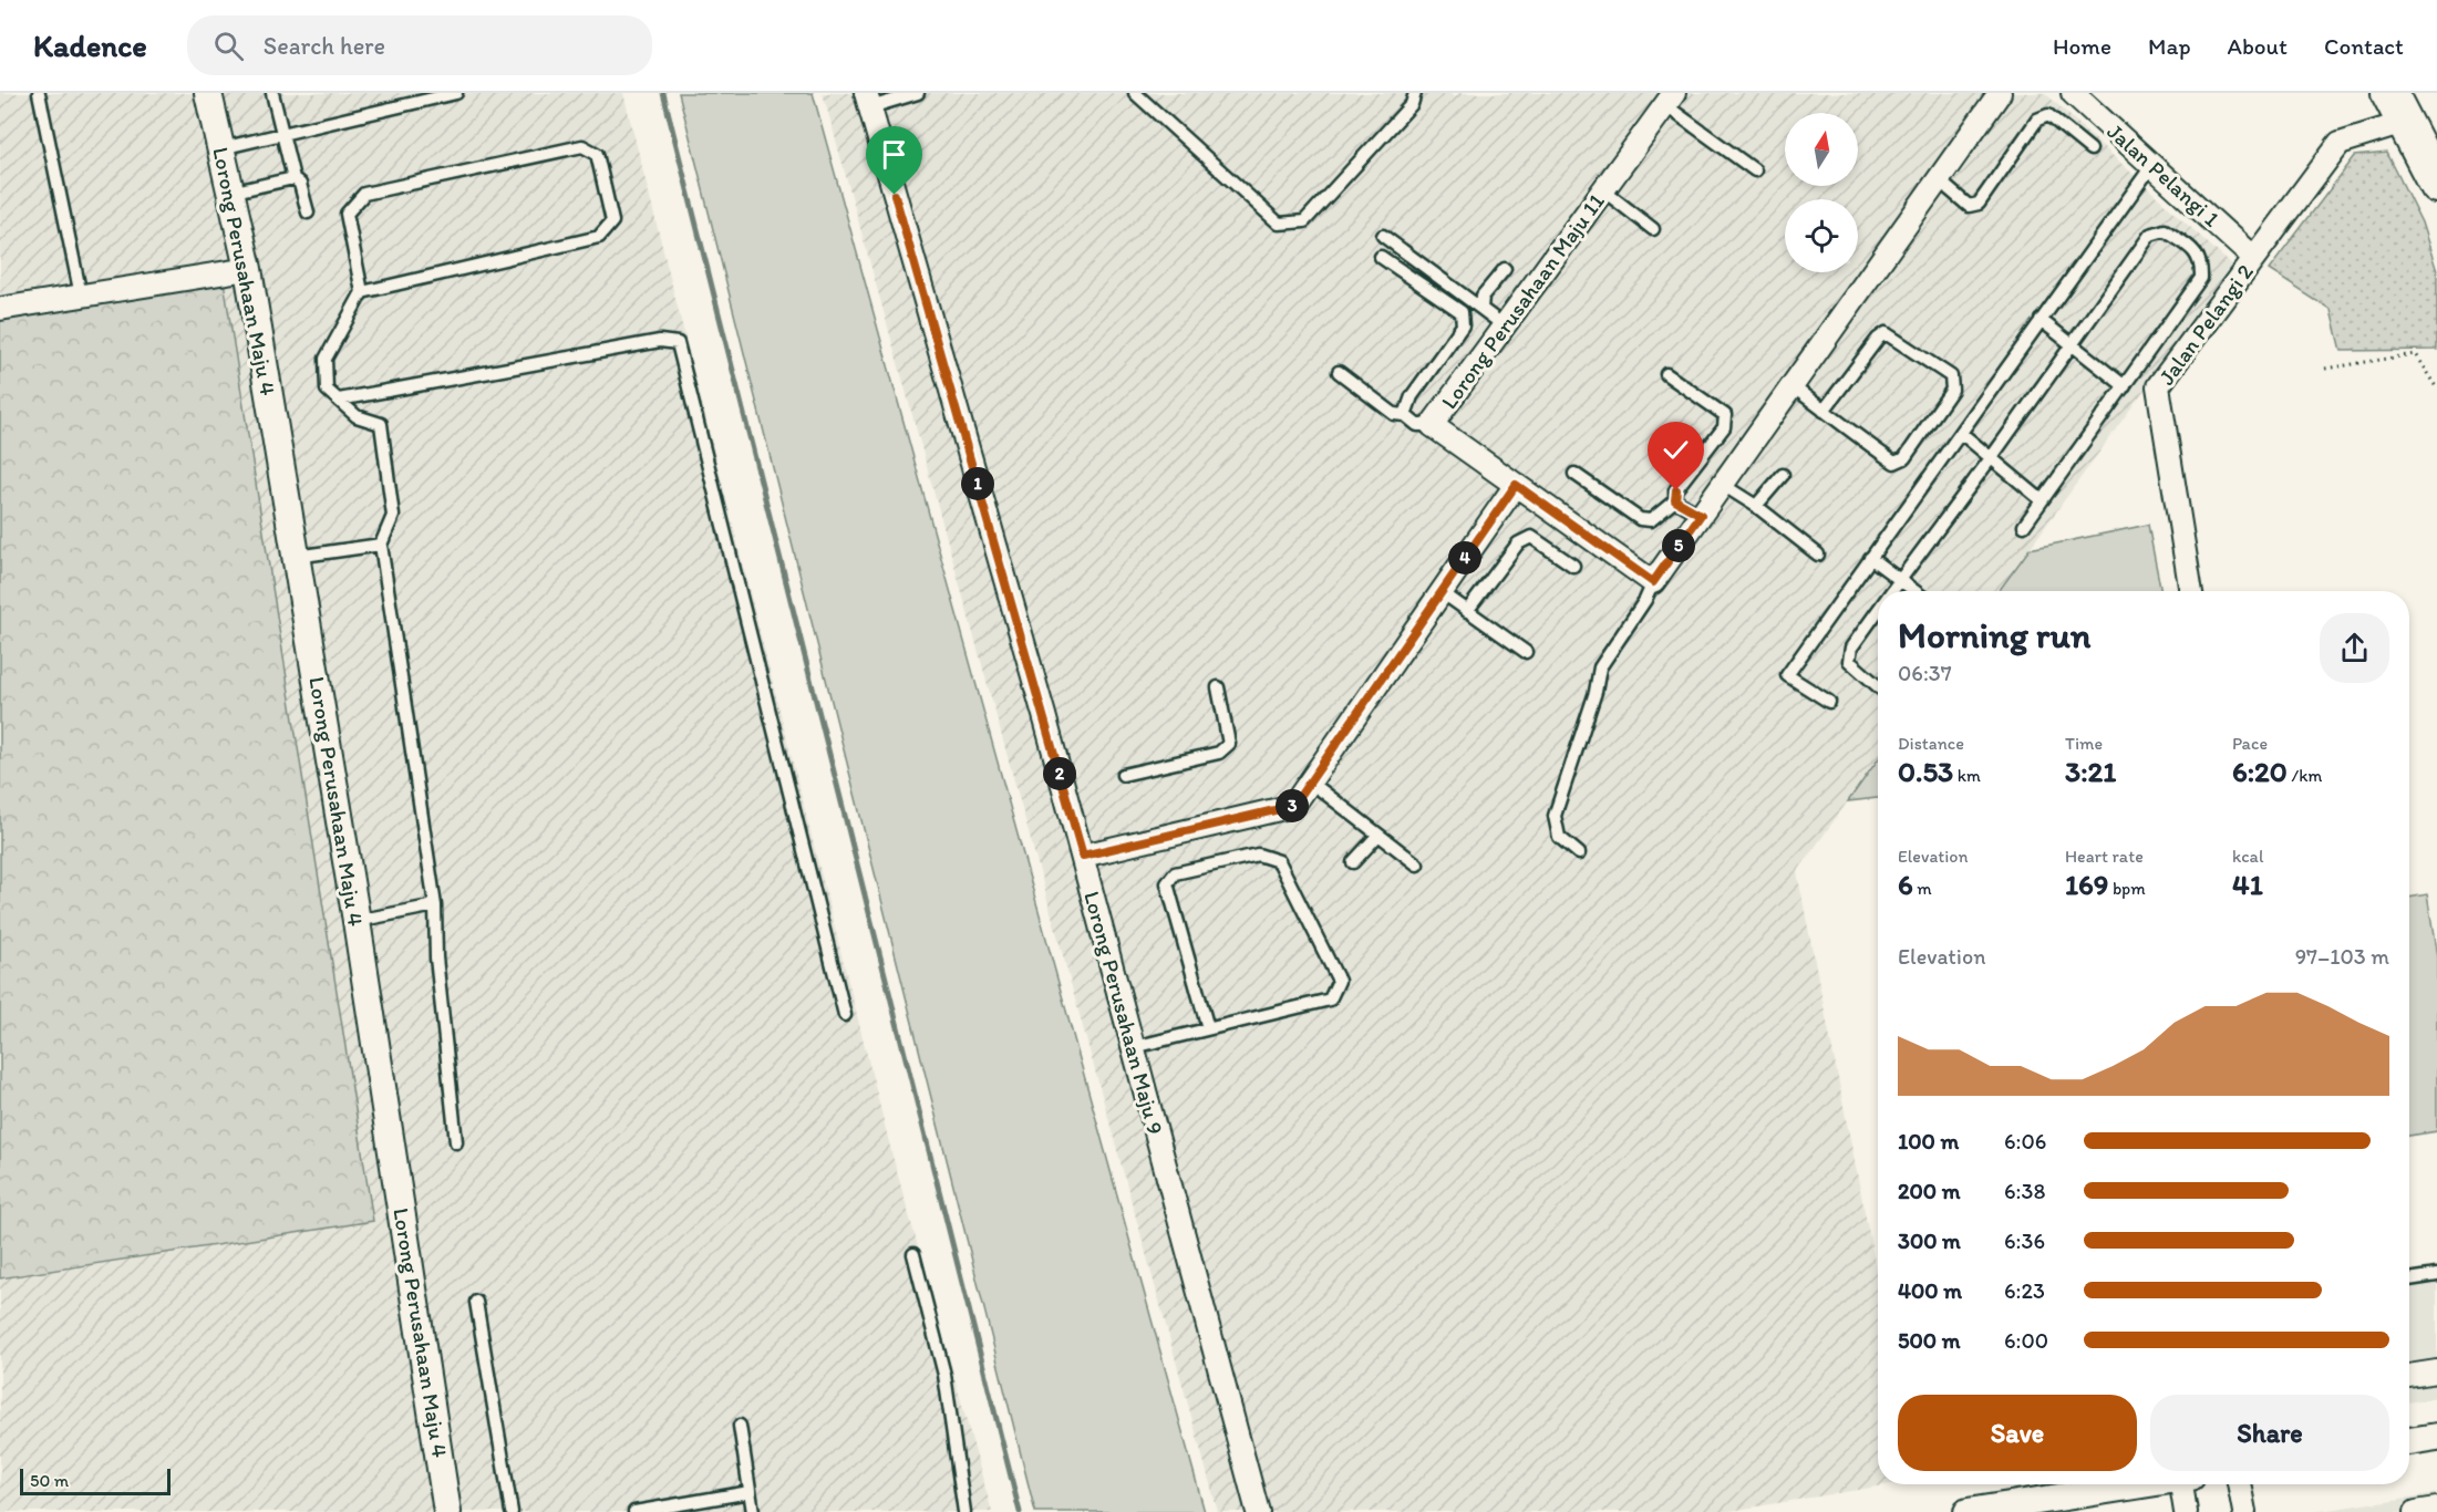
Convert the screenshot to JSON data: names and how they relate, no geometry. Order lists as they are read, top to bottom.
{
  "streets": {
    "street": [
      "Jalan Pelangi 1",
      "Lorong Perusahaan Maju 4",
      "Lorong Perusahaan Maju 11",
      "Jalan Pelangi 2",
      "Lorong Perusahaan Maju 9"
    ]
  },
  "crossings": [
    ["Jalan Pelangi 1", "Jalan Pelangi 2"]
  ],
  "scale_bar": "50 m",
  "north": "top",
  "page": {
    "header": "Kadence",
    "search": "Search here",
    "nav": [
      "Home",
      "Map",
      "About",
      "Contact"
    ],
    "pins": [
      "1",
      "5",
      "4",
      "2",
      "3"
    ],
    "heading": ["Morning run", "06:37"],
    "stats": [
      ["Distance", "0.53 km"],
      ["Time", "3:21"],
      ["Pace", "6:20 /km"],
      ["Elevation", "6 m"],
      ["Heart rate", "169 bpm"],
      ["kcal", "41"]
    ],
    "chart": ["Elevation", "97–103 m"],
    "list": [
      {
        "name": "100 m",
        "note": "6:06"
      },
      {
        "name": "200 m",
        "note": "6:38"
      },
      {
        "name": "300 m",
        "note": "6:36"
      },
      {
        "name": "400 m",
        "note": "6:23"
      },
      {
        "name": "500 m",
        "note": "6:00"
      }
    ],
    "buttons": ["Save", "Share"],
    "scale": "50 m"
  }
}
